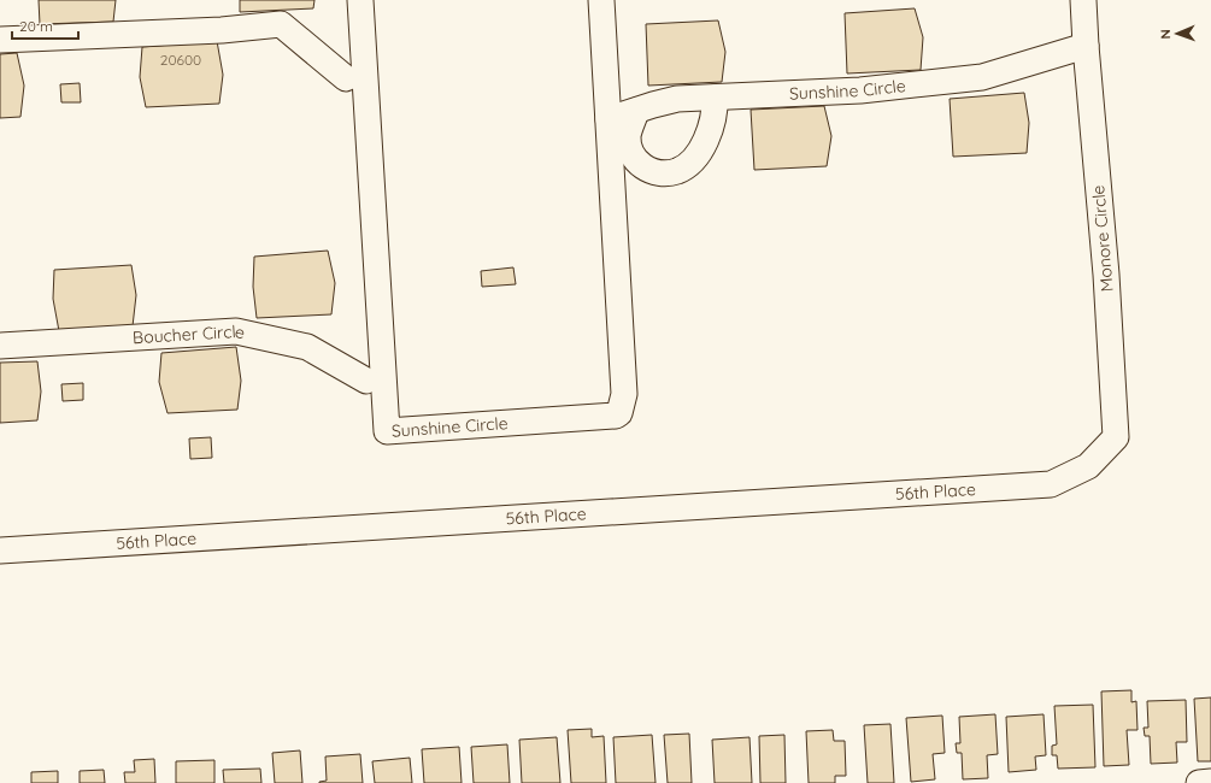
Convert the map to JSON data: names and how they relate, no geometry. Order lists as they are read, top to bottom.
{
  "streets": {
    "street": [
      "Sunshine Circle",
      "Monore Circle",
      "Boucher Circle",
      "56th Place"
    ]
  },
  "crossings": [
    ["Sunshine Circle", "Monore Circle"],
    ["Monore Circle", "56th Place"]
  ],
  "house_numbers": ["20600"],
  "scale_bar": "20 m",
  "north": "left"
}
